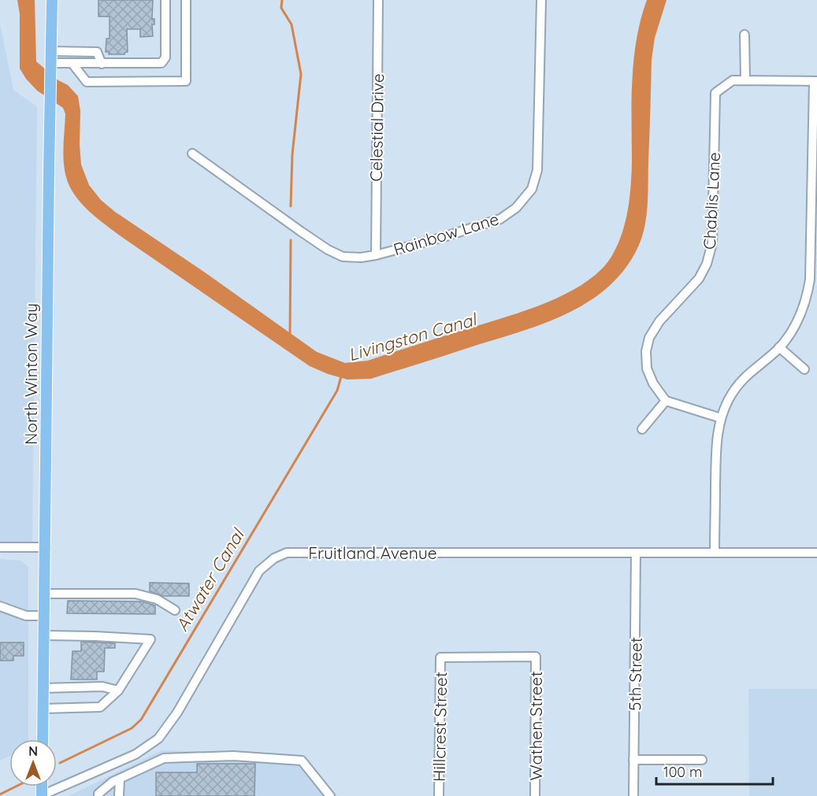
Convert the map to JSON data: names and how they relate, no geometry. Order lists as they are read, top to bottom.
{
  "streets": {
    "main road": ["North Winton Way"],
    "street": [
      "Celestial Drive",
      "Chablis Lane",
      "Rainbow Lane",
      "Fruitland Avenue",
      "5th Street",
      "Wathen Street",
      "Hillcrest Street"
    ]
  },
  "crossings": [
    ["Celestial Drive", "Rainbow Lane"],
    ["Fruitland Avenue", "5th Street"],
    ["Wathen Street", "Hillcrest Street"]
  ],
  "water": ["Livingston Canal", "Atwater Canal"],
  "scale_bar": "100 m",
  "north": "top"
}
